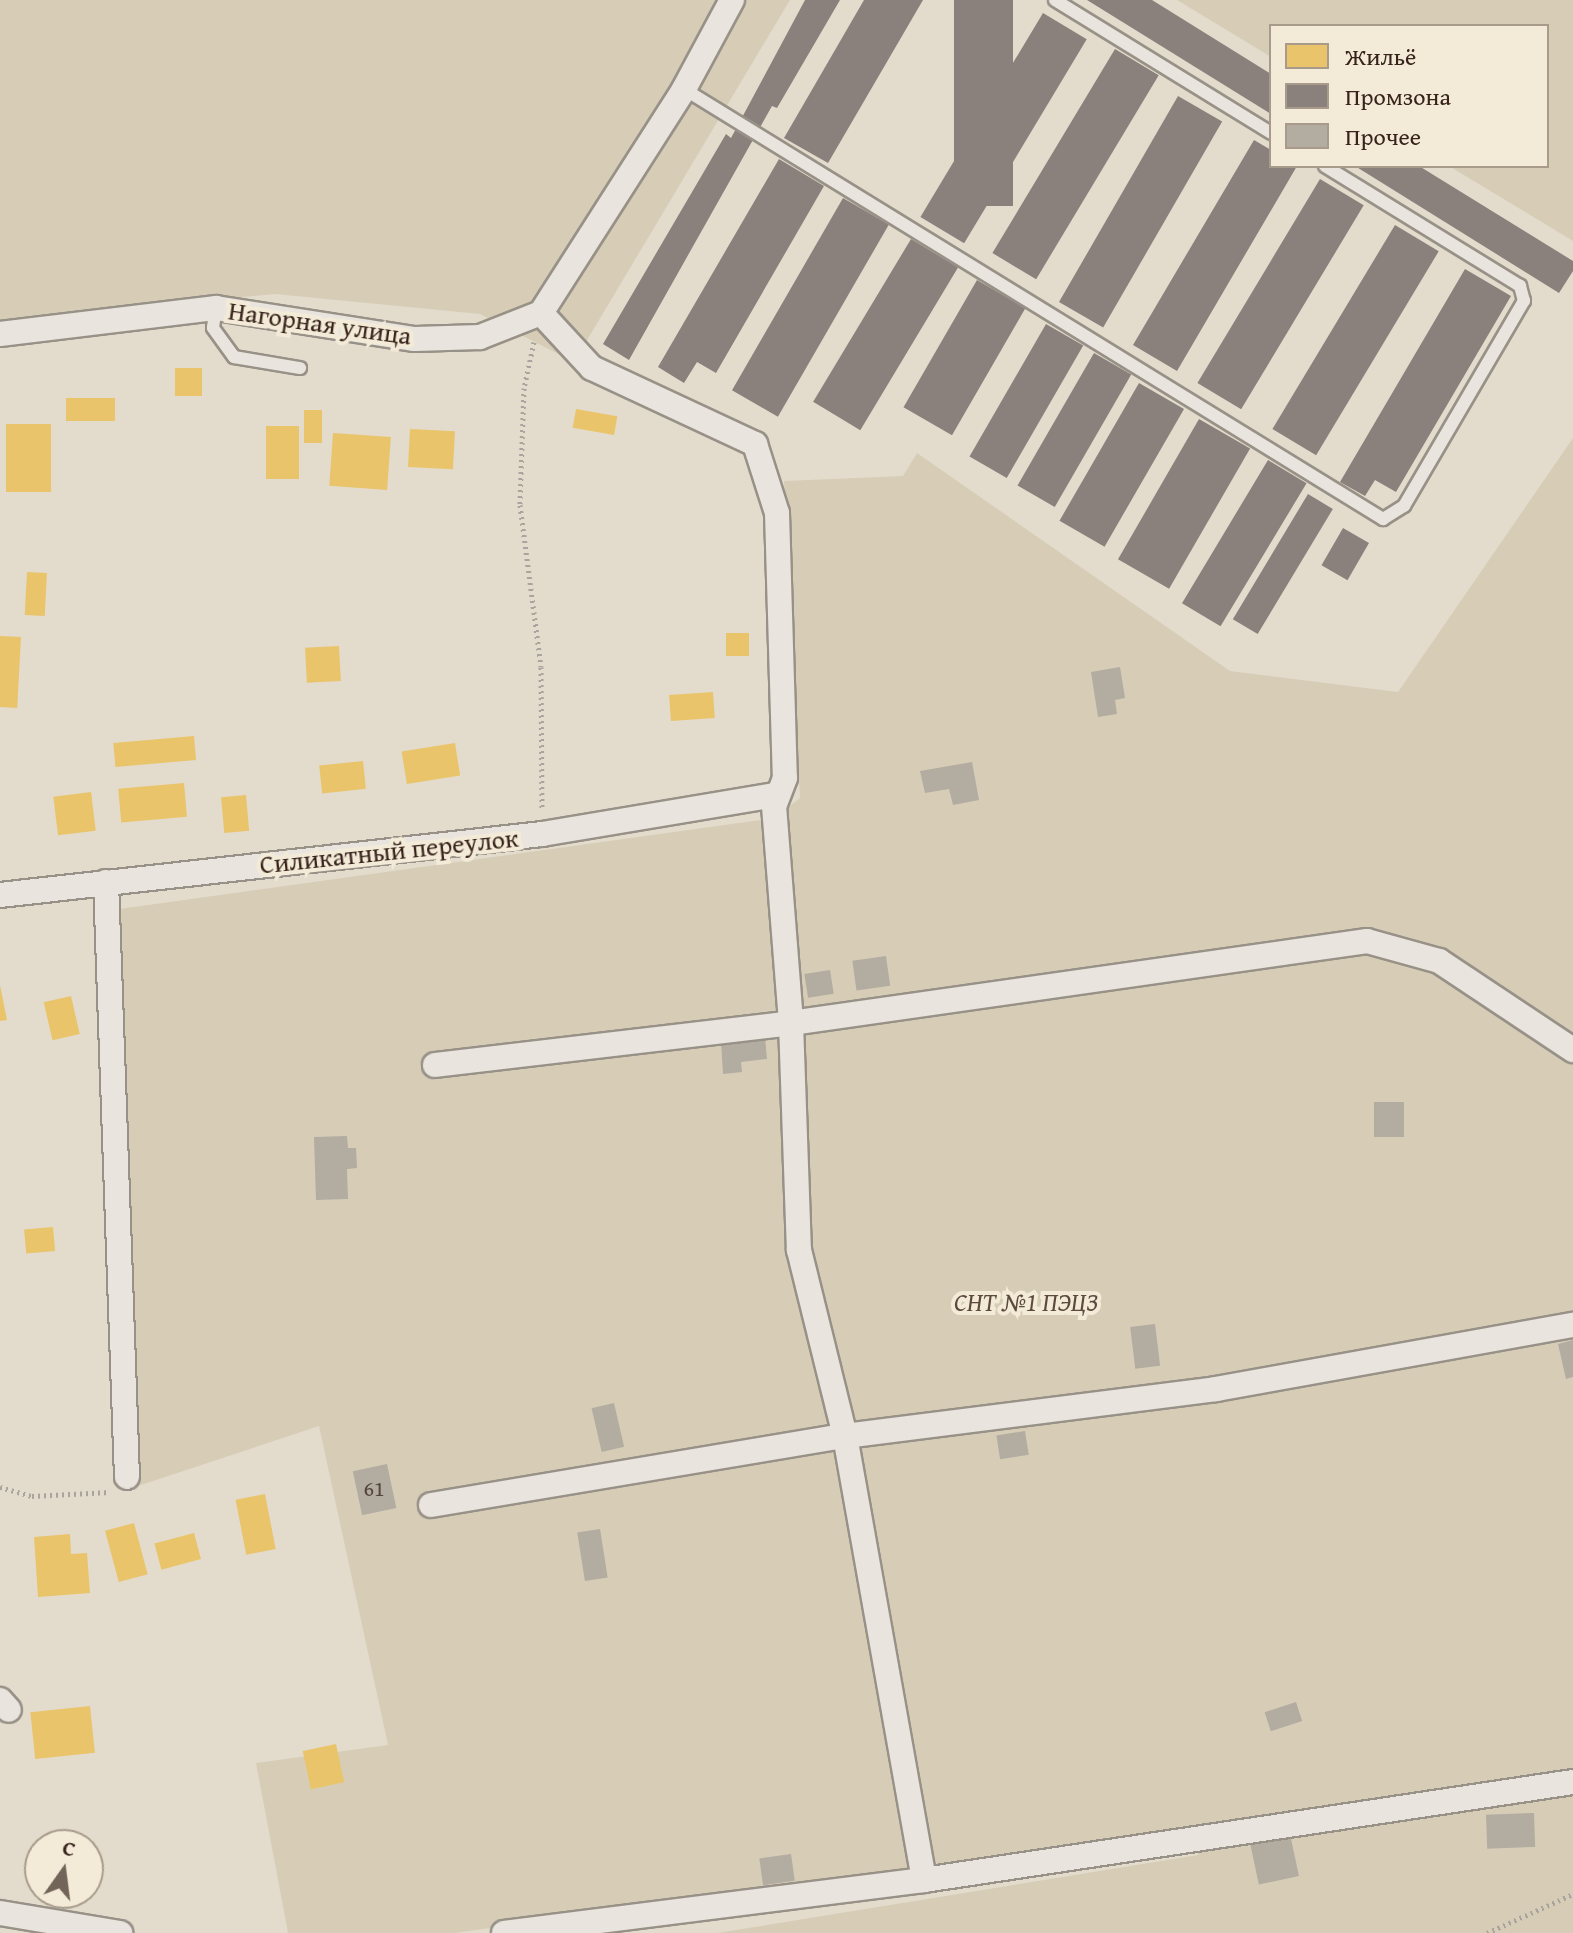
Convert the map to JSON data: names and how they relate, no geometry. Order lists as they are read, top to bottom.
{
  "streets": {
    "street": ["Нагорная улица", "Силикатный переулок"]
  },
  "parks": ["СНТ №1 ПЭЦЗ"],
  "house_numbers": ["61"],
  "legend": ["Жильё", "Промзона", "Прочее"],
  "north": "top"
}
